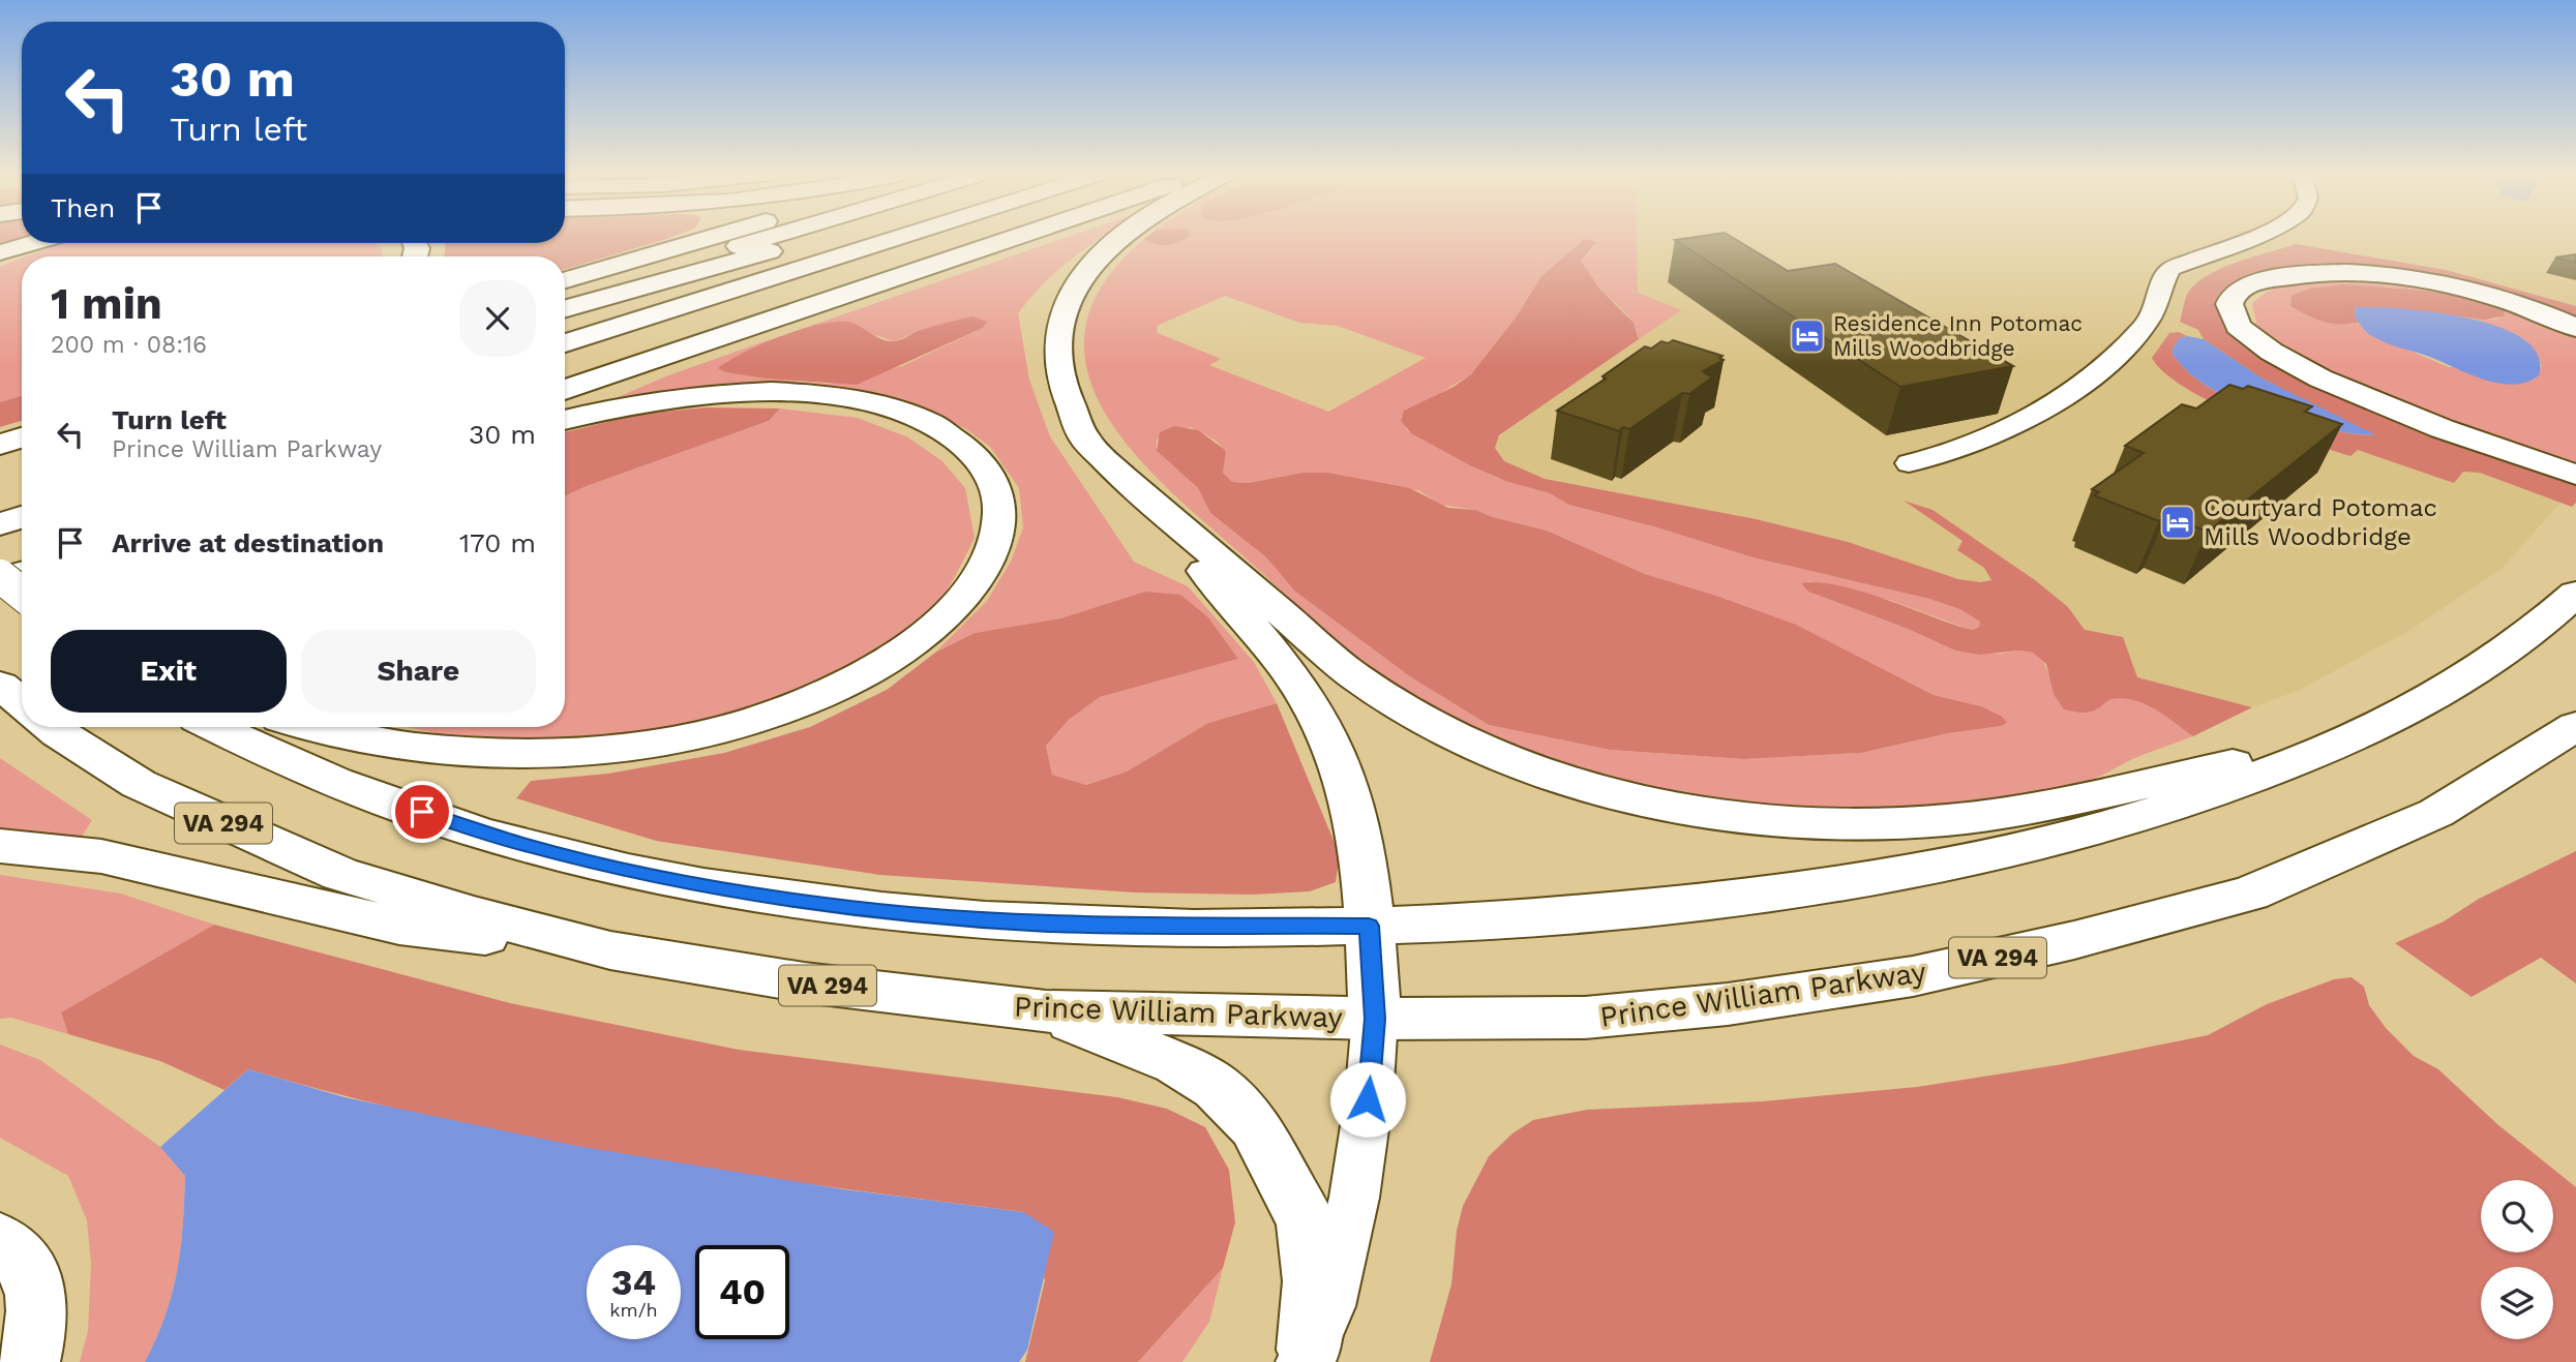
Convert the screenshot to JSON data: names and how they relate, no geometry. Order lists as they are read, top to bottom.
{
  "streets": {
    "highway": ["VA 294", "Prince William Parkway"]
  },
  "places": {
    "hotel": ["Residence Inn Potomac Mills Woodbridge", "Courtyard Potomac Mills Woodbridge"]
  },
  "page": {
    "turn": ["30 m", "Turn left"],
    "then": "Then",
    "heading": ["1 min", "200 m · 08:16"],
    "list": [
      {
        "name": "Turn left",
        "note": "Prince William Parkway",
        "value": "30 m"
      },
      {
        "name": "Arrive at destination",
        "value": "170 m"
      }
    ],
    "buttons": ["Exit", "Share"],
    "speed": "34 km/h",
    "limit": "40"
  }
}
